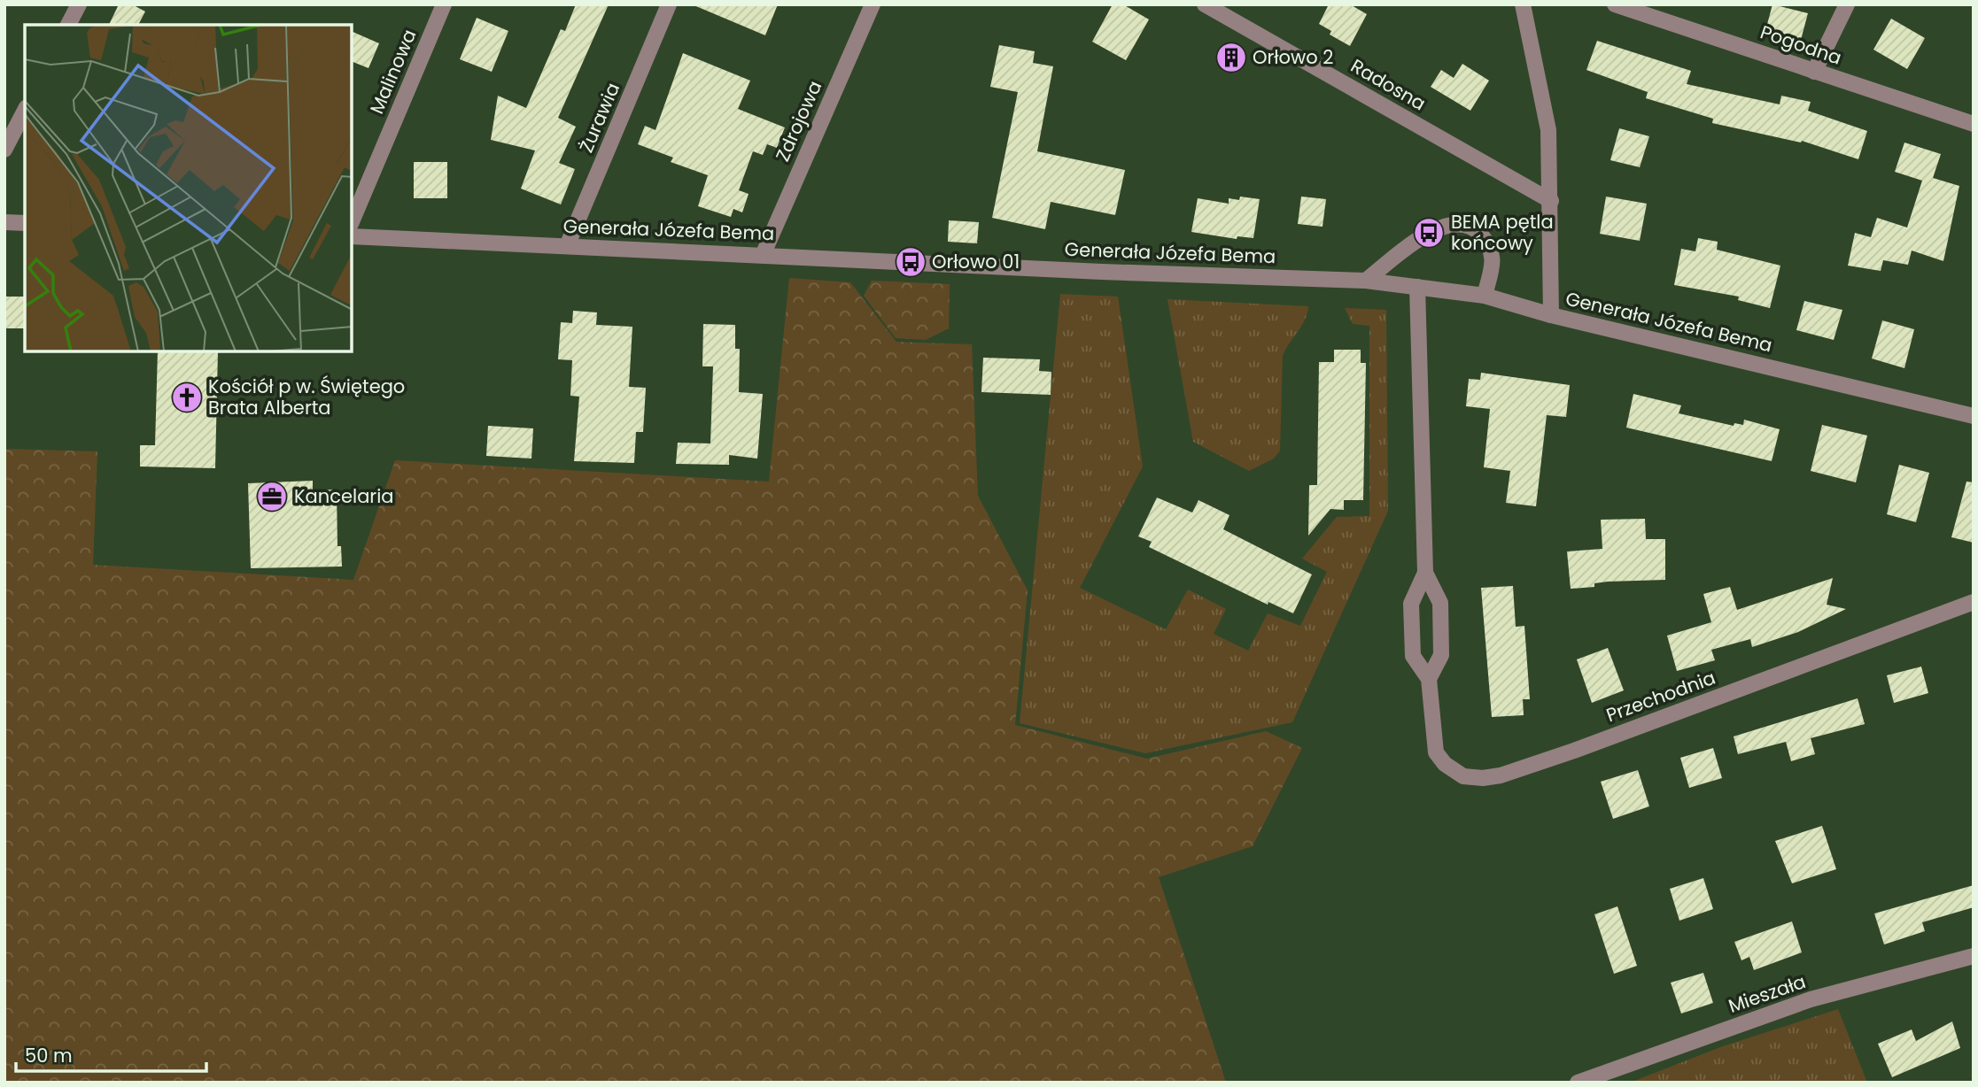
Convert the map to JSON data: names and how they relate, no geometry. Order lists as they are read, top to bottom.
{
  "streets": {
    "street": [
      "Pogodna",
      "Malinowa",
      "Radosna",
      "Żurawia",
      "Zdrojowa",
      "Generała Józefa Bema",
      "Przechodnia",
      "Mieszała"
    ]
  },
  "crossings": [
    ["Żurawia", "Generała Józefa Bema"],
    ["Zdrojowa", "Generała Józefa Bema"],
    ["Generała Józefa Bema", "Przechodnia"]
  ],
  "places": {
    "building": ["Orłowo 2"],
    "bus stop": ["BEMA pętla końcowy", "Orłowo 01"],
    "church": ["Kościół p w. Świętego Brata Alberta"],
    "office": ["Kancelaria"]
  },
  "scale_bar": "50 m"
}
